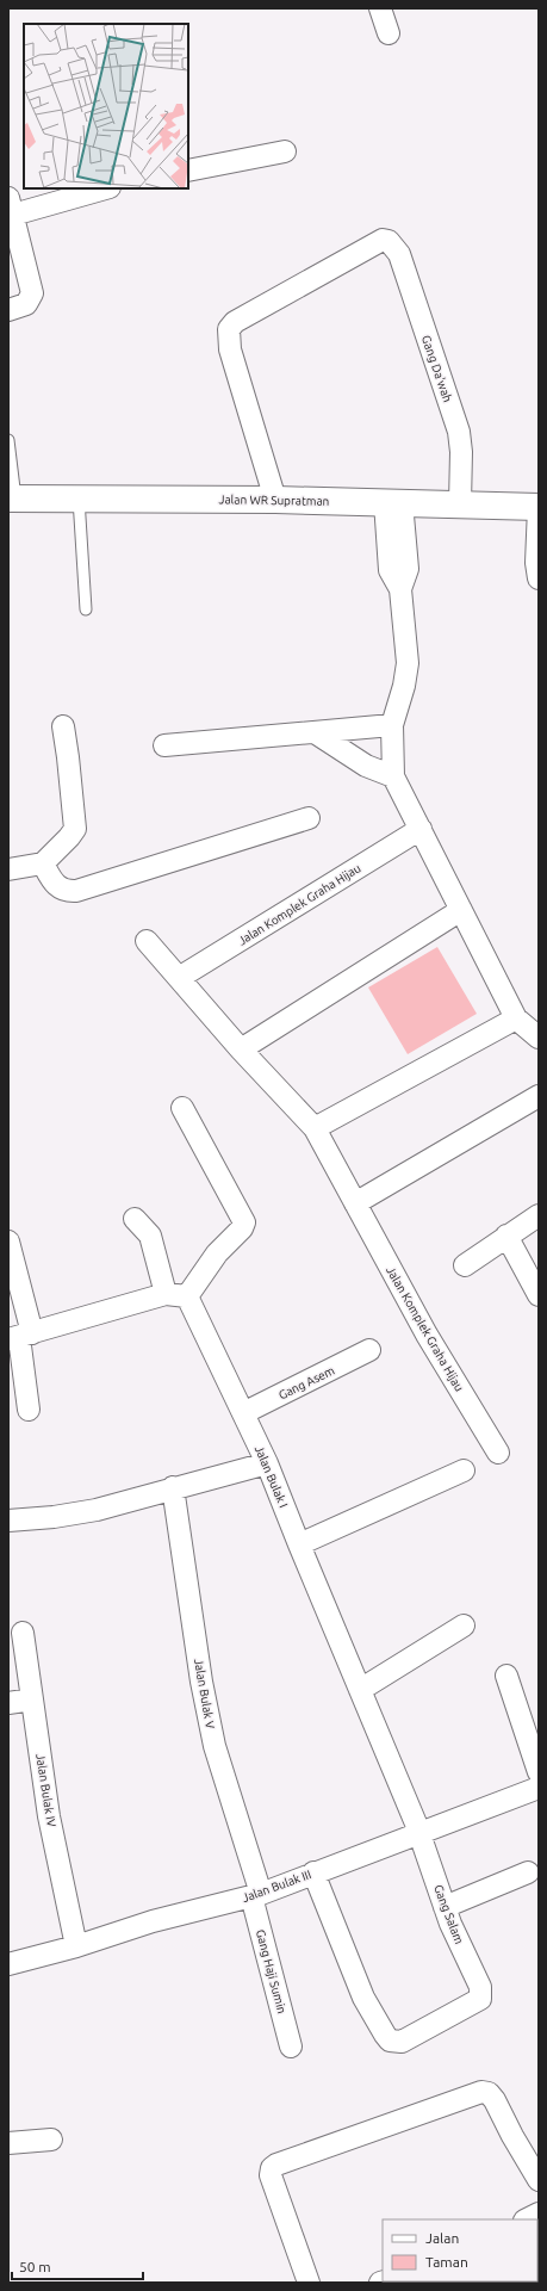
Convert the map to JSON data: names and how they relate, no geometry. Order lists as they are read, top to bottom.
{
  "streets": {
    "main road": ["Jalan WR Supratman"],
    "street": [
      "Gang Da'wah",
      "Jalan Komplek Graha Hijau",
      "Gang Asem",
      "Jalan Bulak I",
      "Jalan Bulak V",
      "Jalan Bulak IV",
      "Jalan Bulak III",
      "Gang Salam",
      "Gang Haji Sumin"
    ]
  },
  "crossings": [
    ["Gang Da'wah", "Jalan WR Supratman"],
    ["Gang Asem", "Jalan Bulak I"],
    ["Jalan Bulak I", "Jalan Bulak III"],
    ["Jalan Bulak I", "Gang Salam"],
    ["Jalan Bulak V", "Jalan Bulak III"],
    ["Jalan Bulak V", "Gang Haji Sumin"],
    ["Jalan Bulak IV", "Jalan Bulak III"],
    ["Jalan Bulak III", "Gang Salam"],
    ["Jalan Bulak III", "Gang Haji Sumin"]
  ],
  "legend": ["Jalan", "Taman"],
  "scale_bar": "50 m"
}
